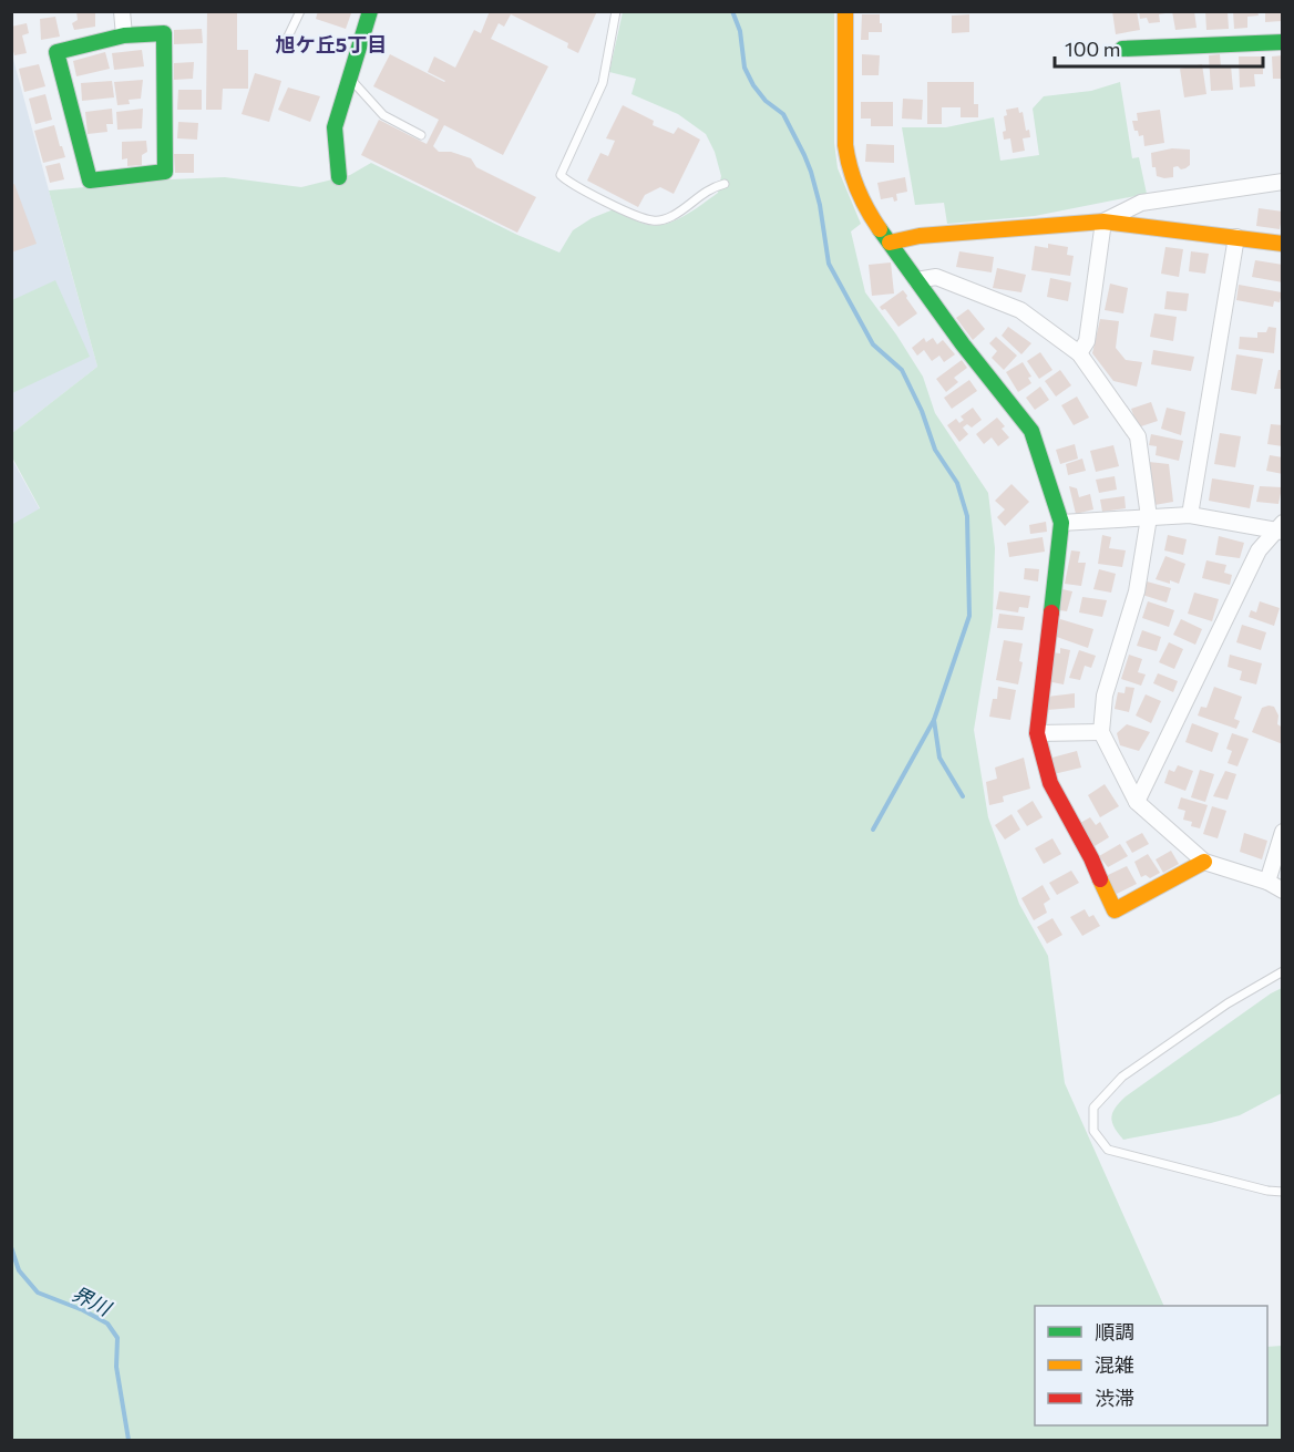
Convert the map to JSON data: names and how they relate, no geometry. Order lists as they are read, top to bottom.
{
  "districts": ["旭ケ丘5丁目"],
  "water": ["界川"],
  "legend": ["順調", "混雑", "渋滞"],
  "scale_bar": "100 m"
}
